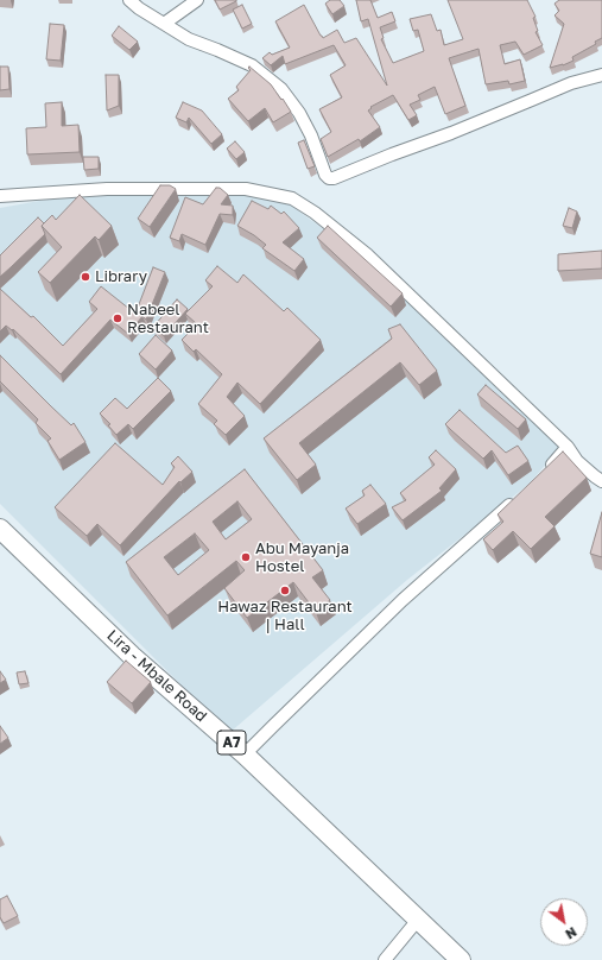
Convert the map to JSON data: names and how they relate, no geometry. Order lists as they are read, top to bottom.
{
  "streets": {
    "main road": ["Lira - Mbale Road", "A7"]
  },
  "places": [
    "Library",
    "Nabeel Restaurant",
    "Abu Mayanja Hostel",
    "Hawaz Restaurant | Hall"
  ],
  "north": "bottom right"
}
